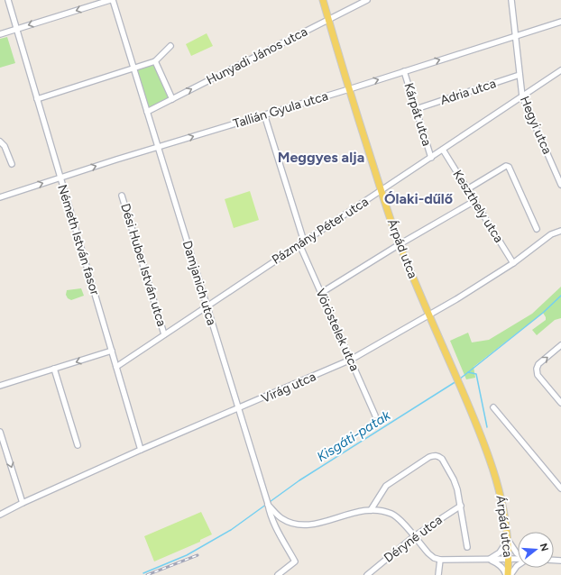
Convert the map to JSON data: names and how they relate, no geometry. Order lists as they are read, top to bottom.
{
  "streets": {
    "main road": ["Árpád utca"],
    "street": [
      "Hunyadi János utca",
      "Adria utca",
      "Tallián Gyula utca",
      "Kárpát utca",
      "Hegyi utca",
      "Keszthely utca",
      "Pázmány Péter utca",
      "Németh István fasor",
      "Dési Huber István utca",
      "Damjanich utca",
      "Vöröstelek utca",
      "Virág utca",
      "Déryné utca"
    ]
  },
  "crossings": [
    ["Hunyadi János utca", "Árpád utca"],
    ["Hunyadi János utca", "Damjanich utca"],
    ["Adria utca", "Kárpát utca"],
    ["Adria utca", "Hegyi utca"],
    ["Tallián Gyula utca", "Kárpát utca"],
    ["Tallián Gyula utca", "Hegyi utca"],
    ["Tallián Gyula utca", "Németh István fasor"],
    ["Tallián Gyula utca", "Árpád utca"],
    ["Tallián Gyula utca", "Damjanich utca"],
    ["Tallián Gyula utca", "Vöröstelek utca"],
    ["Kárpát utca", "Pázmány Péter utca"],
    ["Hegyi utca", "Pázmány Péter utca"],
    ["Keszthely utca", "Pázmány Péter utca"],
    ["Keszthely utca", "Virág utca"],
    ["Pázmány Péter utca", "Németh István fasor"],
    ["Pázmány Péter utca", "Árpád utca"],
    ["Pázmány Péter utca", "Dési Huber István utca"],
    ["Pázmány Péter utca", "Damjanich utca"],
    ["Pázmány Péter utca", "Vöröstelek utca"],
    ["Németh István fasor", "Virág utca"],
    ["Árpád utca", "Virág utca"],
    ["Damjanich utca", "Virág utca"],
    ["Vöröstelek utca", "Virág utca"]
  ],
  "one_way": ["Hunyadi János utca", "Tallián Gyula utca"],
  "districts": ["Meggyes alja", "Ólaki-dűlő"],
  "water": ["Kisgáti-patak"],
  "north": "right"
}
